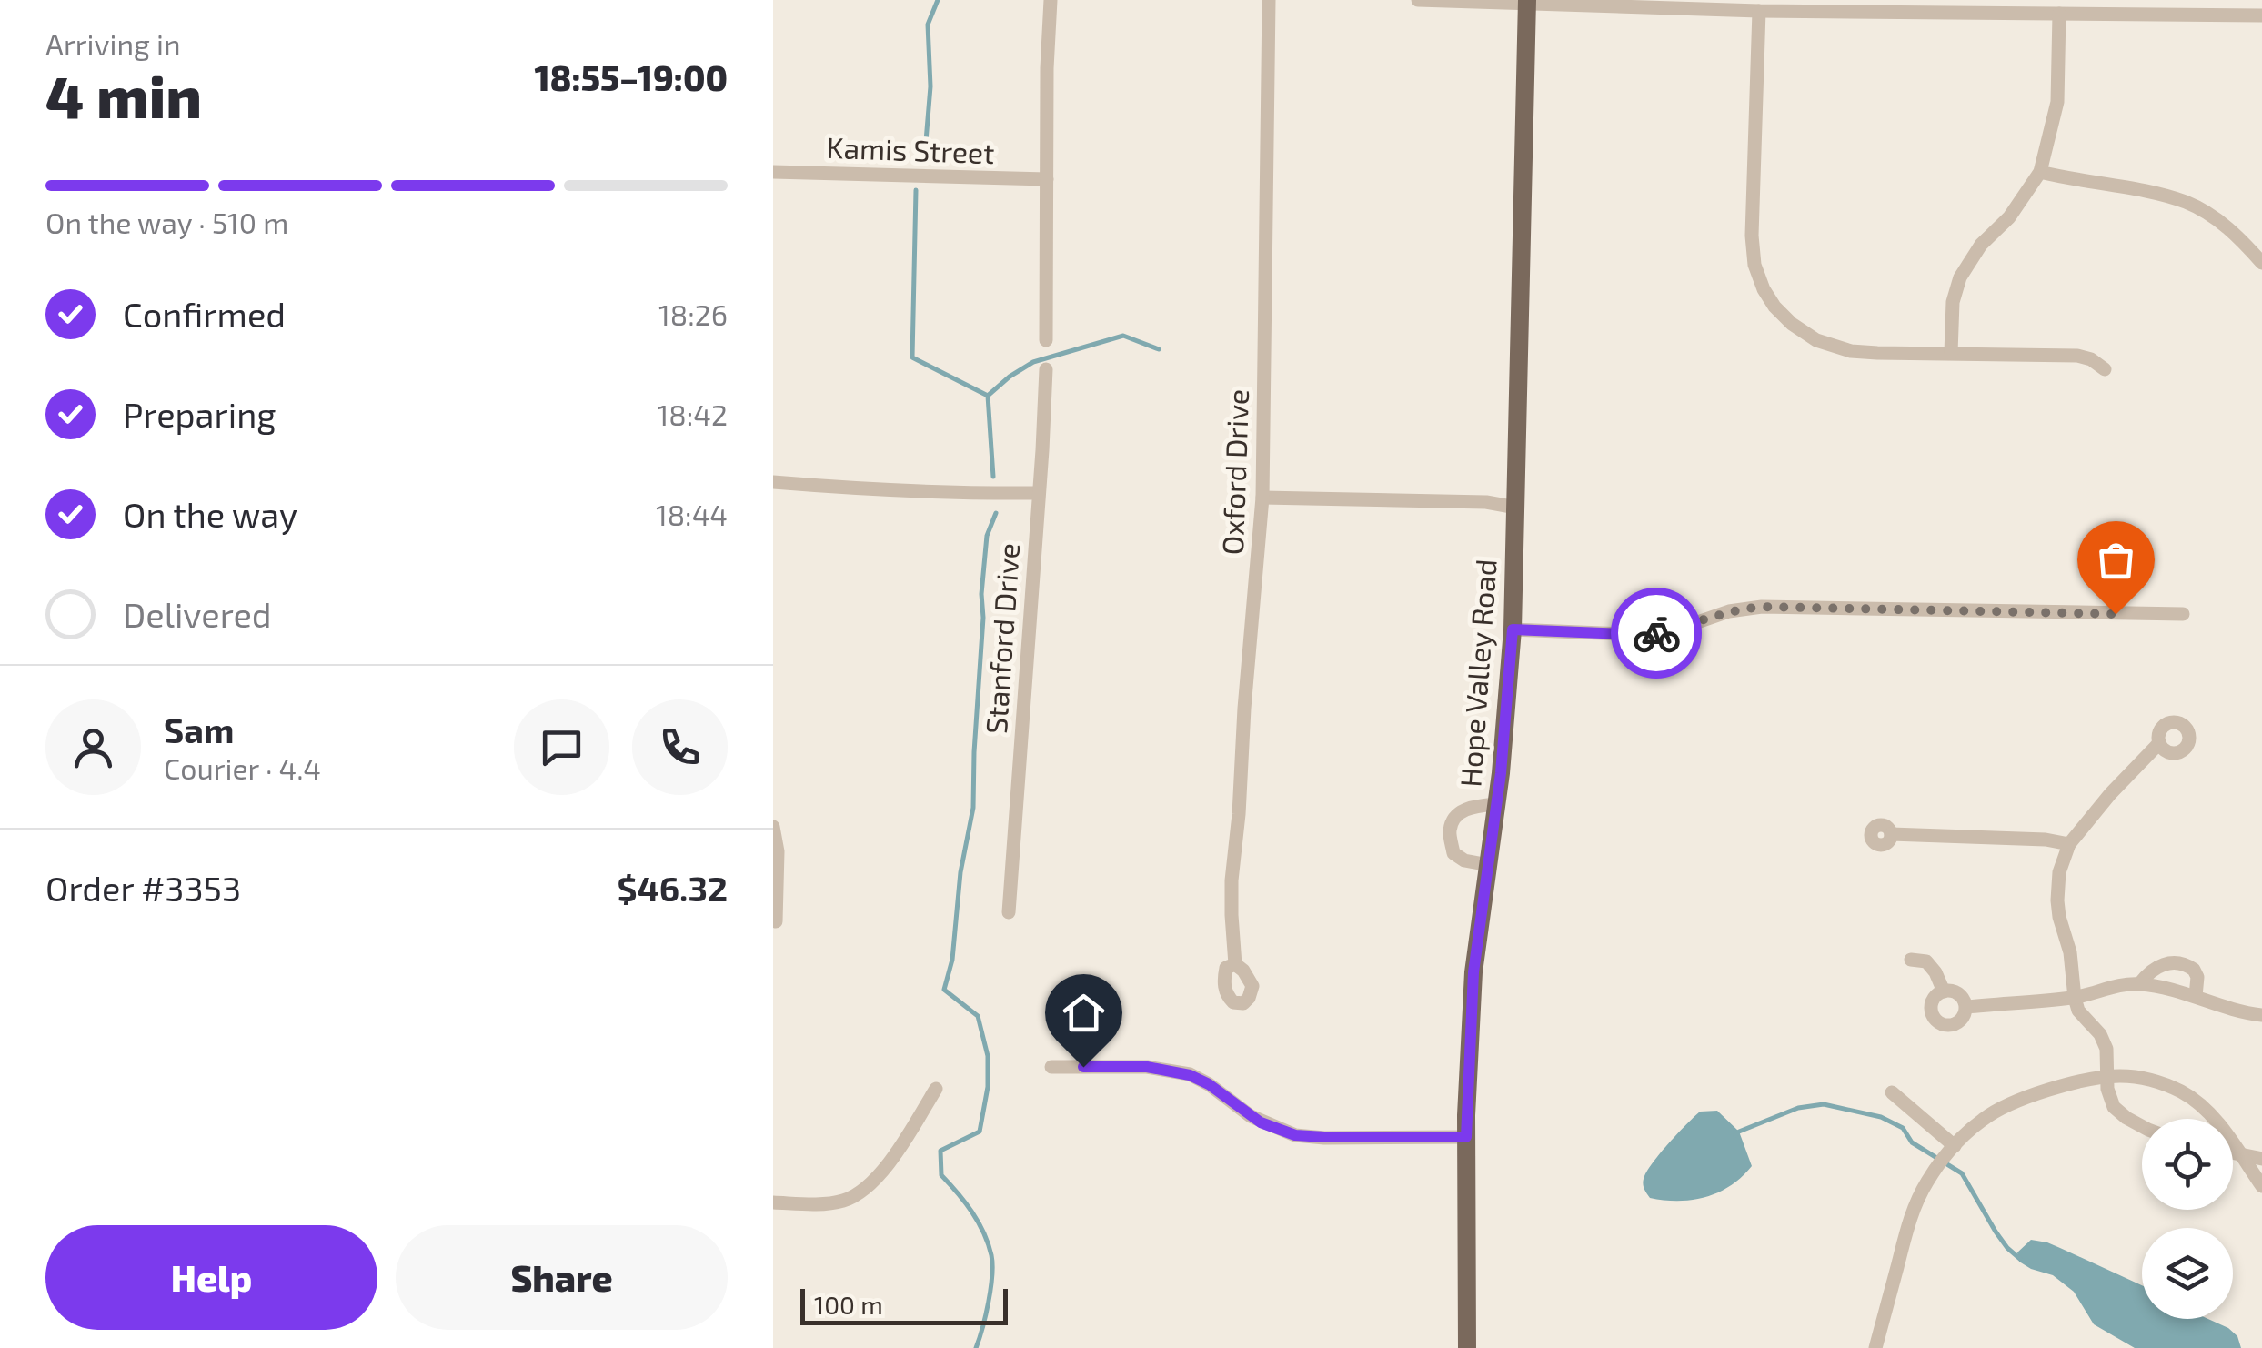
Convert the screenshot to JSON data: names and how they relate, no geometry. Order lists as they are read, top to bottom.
{
  "streets": {
    "main road": ["Hope Valley Road"],
    "street": ["Kamis Street", "Oxford Drive", "Stanford Drive"]
  },
  "scale_bar": "100 m",
  "page": {
    "heading": ["4 min", "Arriving in", "18:55–19:00"],
    "panel": [
      "Sam",
      "Courier · 4.4",
      "Order #3353",
      "$46.32"
    ],
    "bar": "On the way · 510 m",
    "list": [
      ["Confirmed", "18:26"],
      ["Preparing", "18:42"],
      ["On the way", "18:44"],
      "Delivered"
    ],
    "buttons": ["Help", "Share"],
    "scale": "100 m"
  }
}
